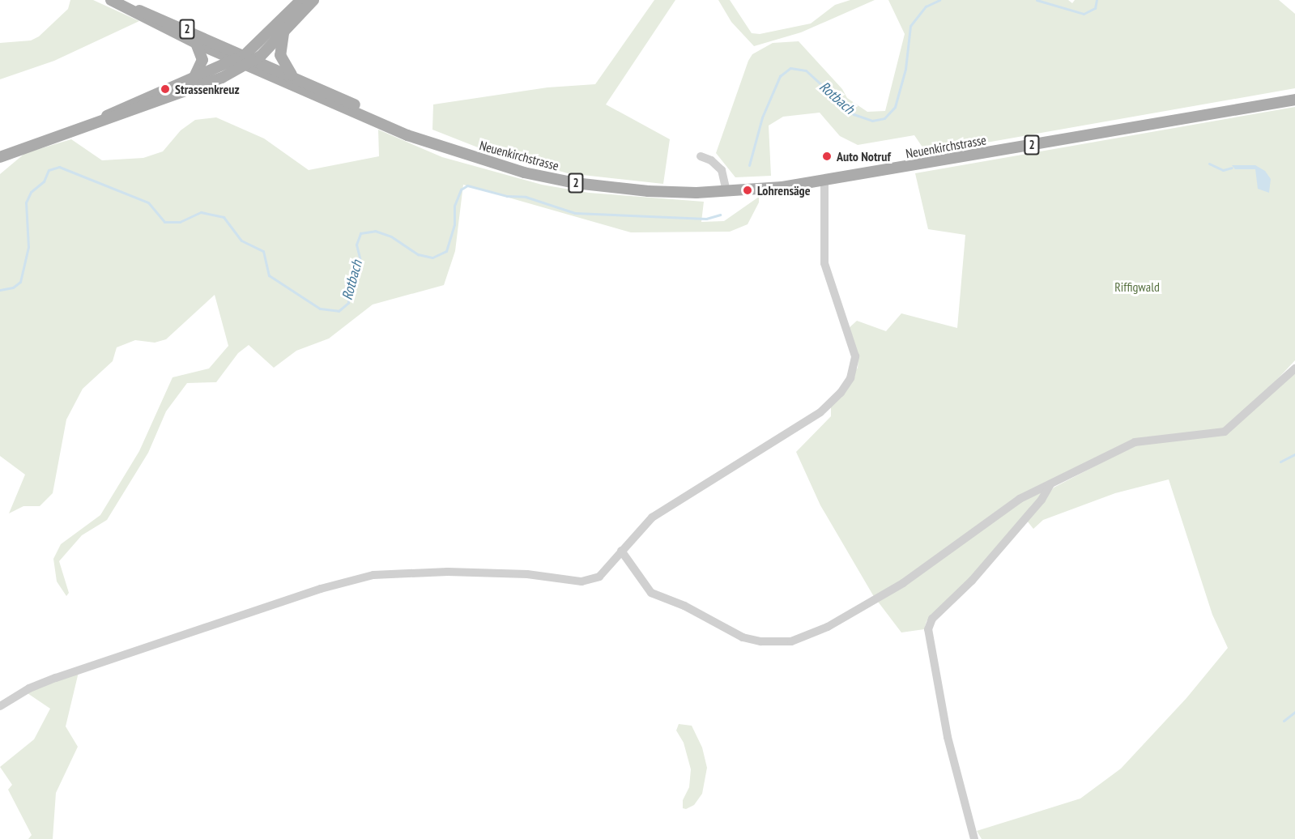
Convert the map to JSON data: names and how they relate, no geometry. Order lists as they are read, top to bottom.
{
  "streets": {
    "main road": ["2", "Neuenkirchstrasse"]
  },
  "crossings": [
    ["2", "Neuenkirchstrasse"]
  ],
  "water": ["Rotbach"],
  "parks": ["Riffigwald"],
  "places": ["Strassenkreuz", "Auto Notruf", "Lohrensäge"]
}
